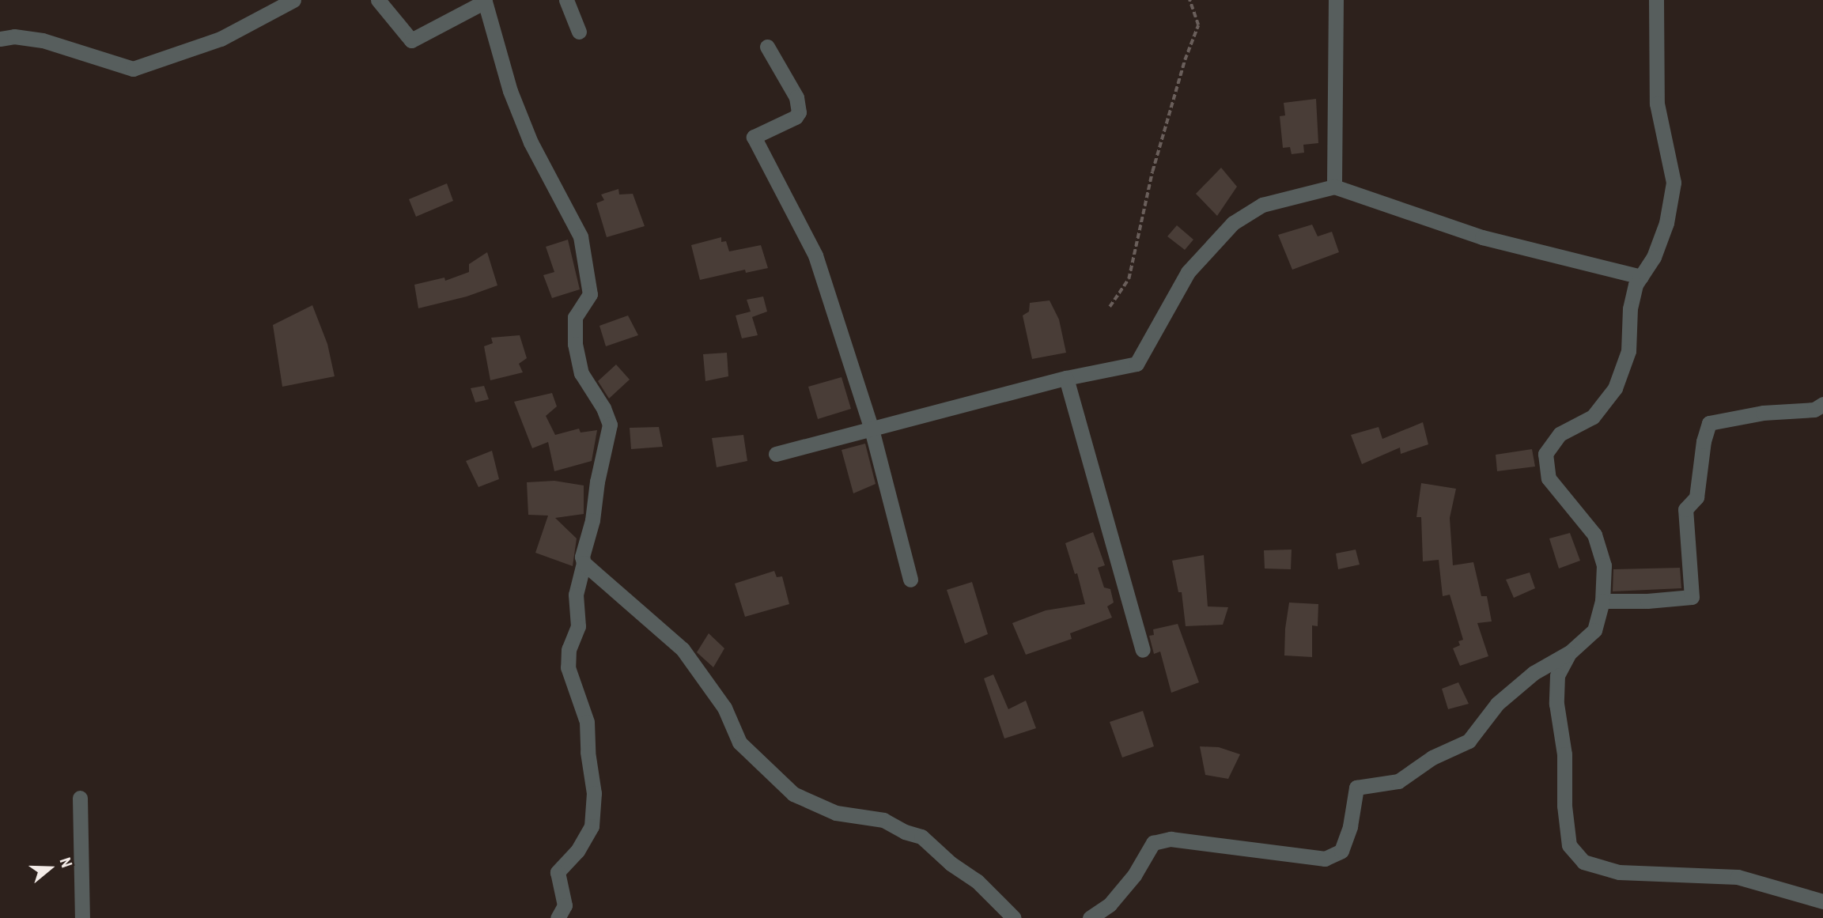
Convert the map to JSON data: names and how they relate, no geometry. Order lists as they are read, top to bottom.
{
  "north": "right"
}
